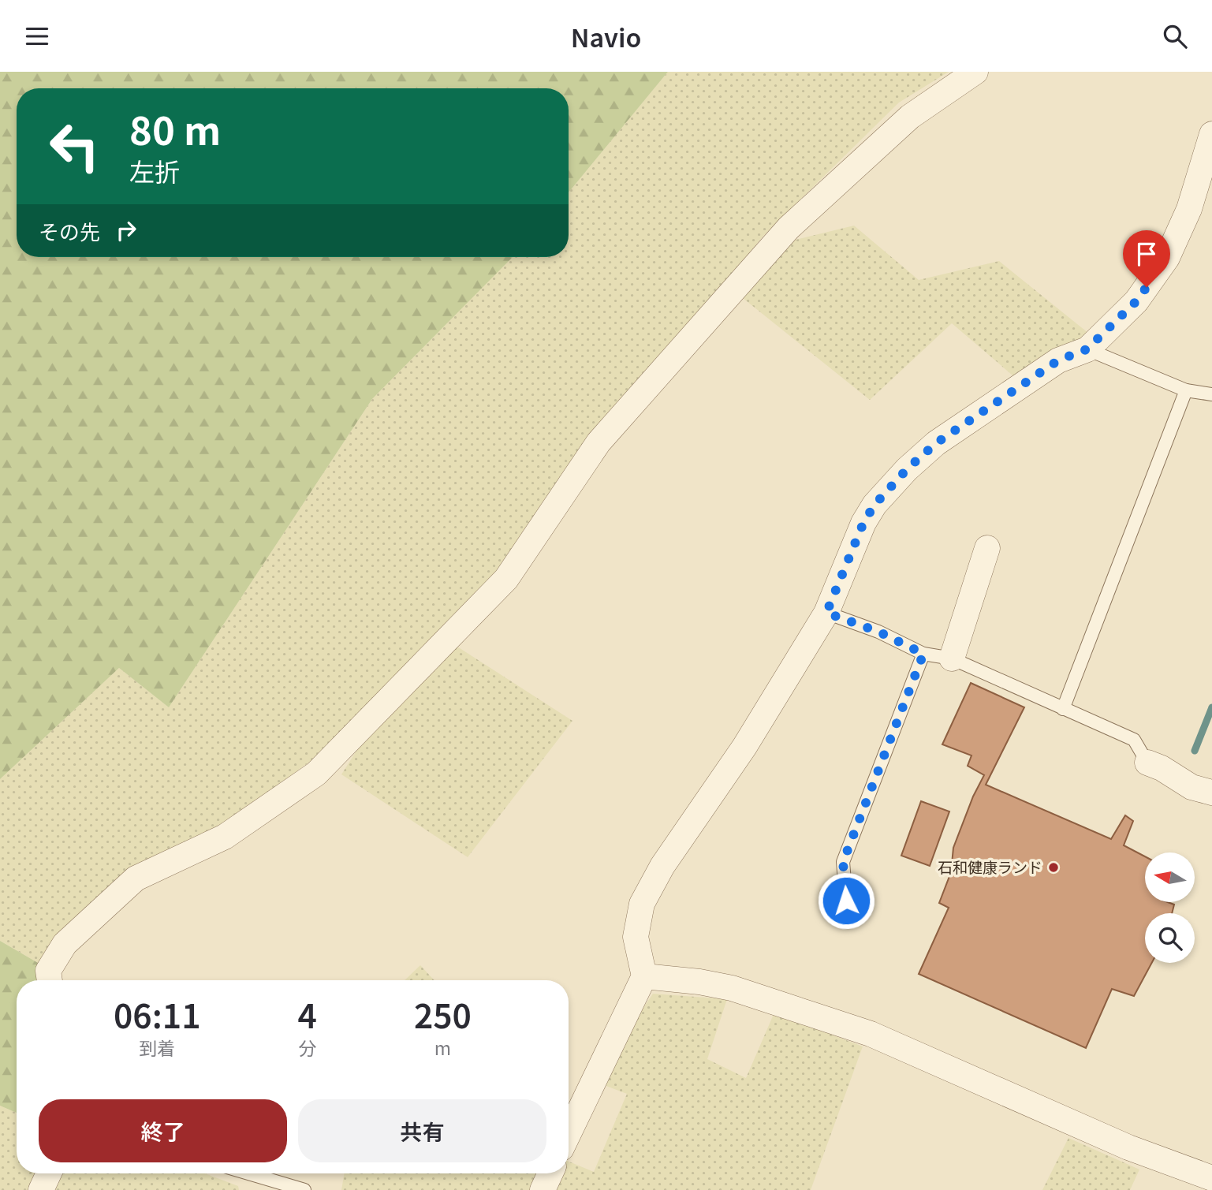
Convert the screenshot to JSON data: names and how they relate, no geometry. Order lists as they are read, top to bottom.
{
  "places": ["石和健康ランド"],
  "north": "left",
  "page": {
    "header": "Navio",
    "turn": ["80 m", "左折"],
    "then": "その先",
    "eta": [
      "06:11",
      "到着",
      "4",
      "分",
      "250",
      "m"
    ],
    "buttons": ["終了", "共有"]
  }
}
